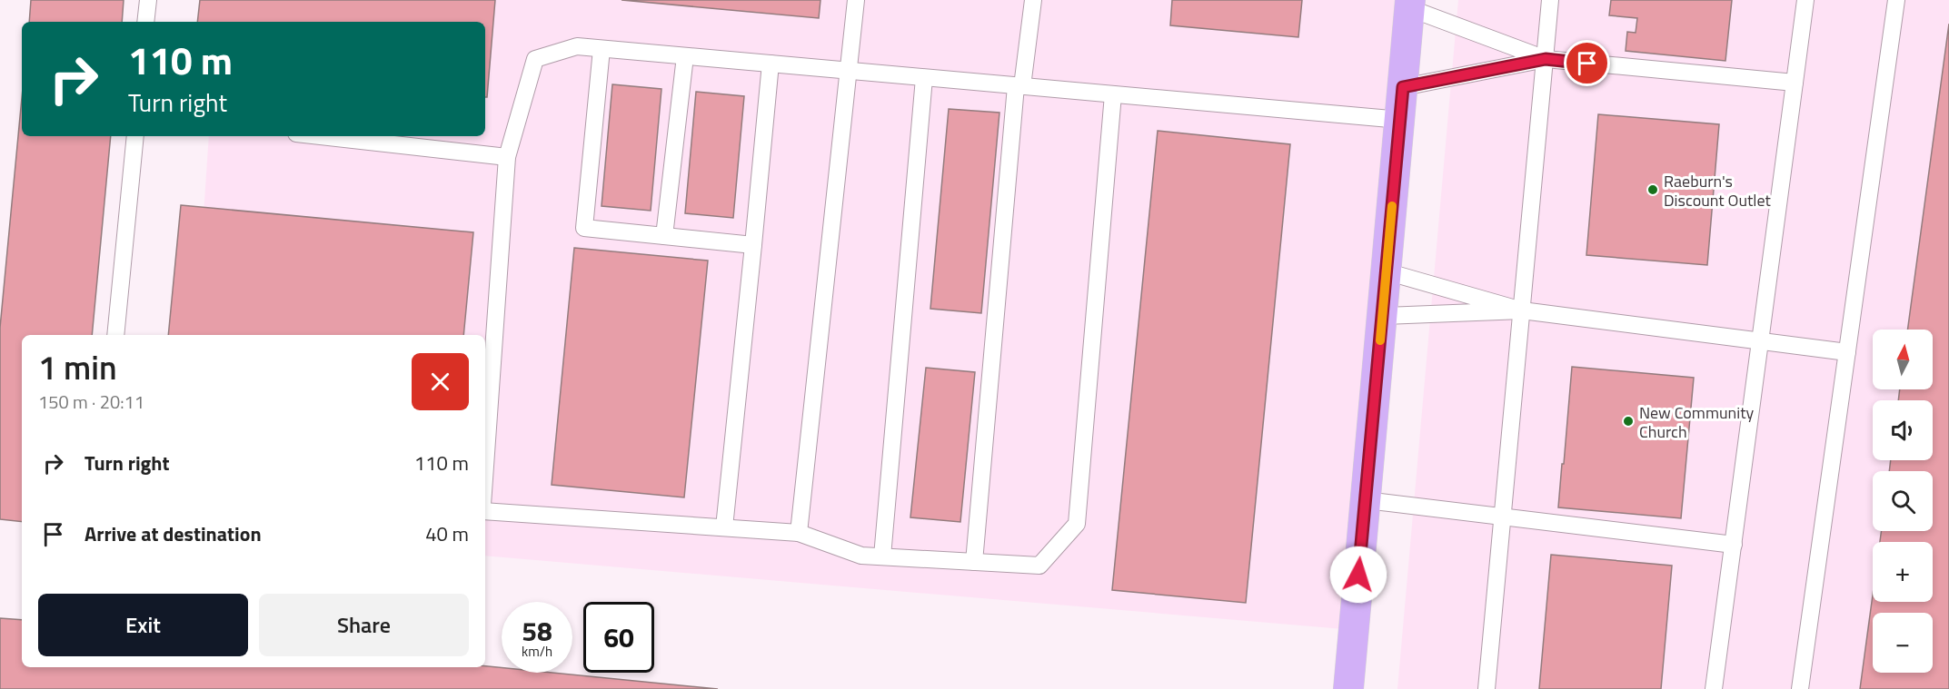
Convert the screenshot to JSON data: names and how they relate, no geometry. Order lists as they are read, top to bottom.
{
  "places": ["Raeburn's Discount Outlet", "New Community Church"],
  "north": "top",
  "page": {
    "turn": ["110 m", "Turn right"],
    "map_buttons": ["+", "−"],
    "heading": ["1 min", "150 m · 20:11"],
    "list": [
      {
        "name": "Turn right",
        "value": "110 m"
      },
      {
        "name": "Arrive at destination",
        "value": "40 m"
      }
    ],
    "buttons": ["Exit", "Share"],
    "speed": "58 km/h",
    "limit": "60"
  }
}
